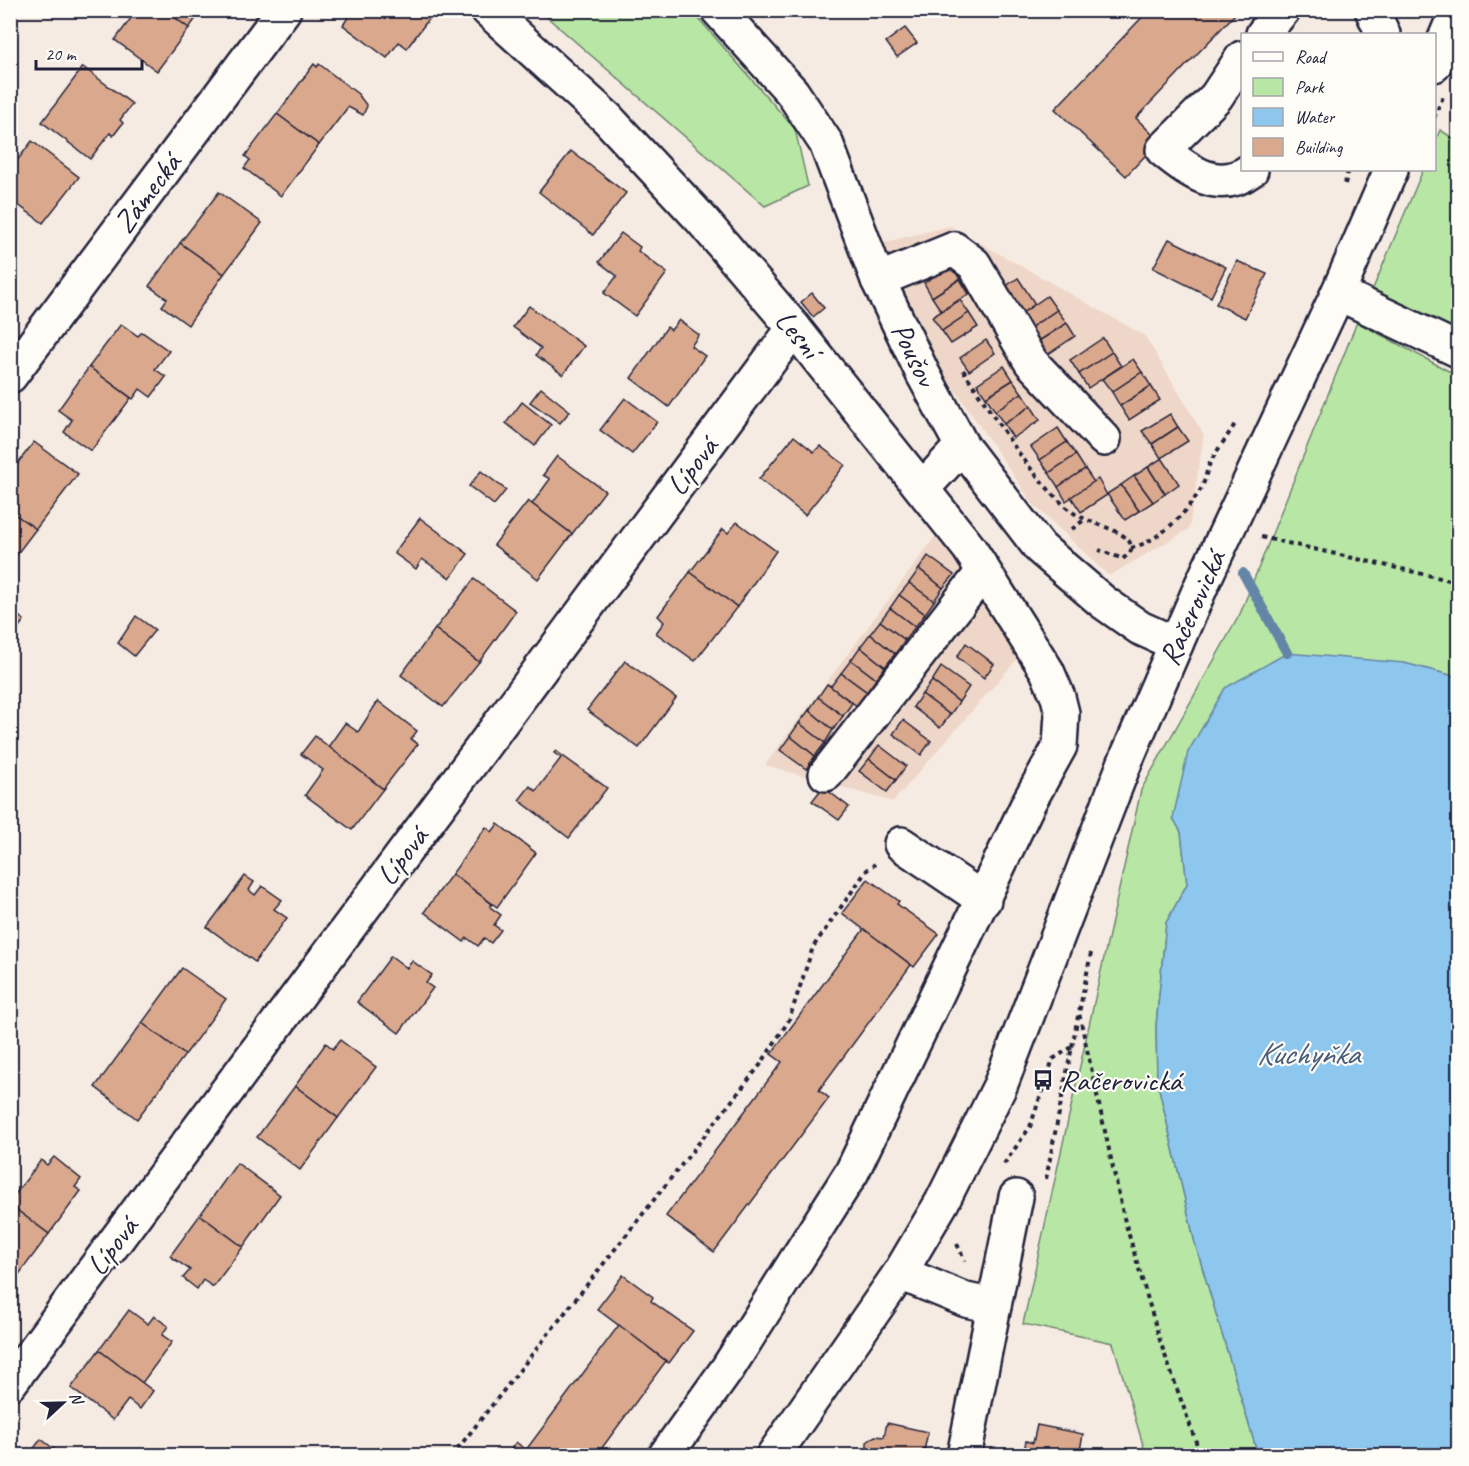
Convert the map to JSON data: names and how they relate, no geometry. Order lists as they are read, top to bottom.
{
  "streets": {
    "street": [
      "Zámecká",
      "Lesní",
      "Poušov",
      "Lípová",
      "Račerovická"
    ]
  },
  "crossings": [
    ["Lesní", "Lípová"],
    ["Poušov", "Račerovická"]
  ],
  "water": ["Kuchyňka"],
  "places": {
    "bus stop": ["Račerovická"]
  },
  "legend": [
    "Road",
    "Park",
    "Water",
    "Building"
  ],
  "scale_bar": "20 m",
  "north": "right"
}
